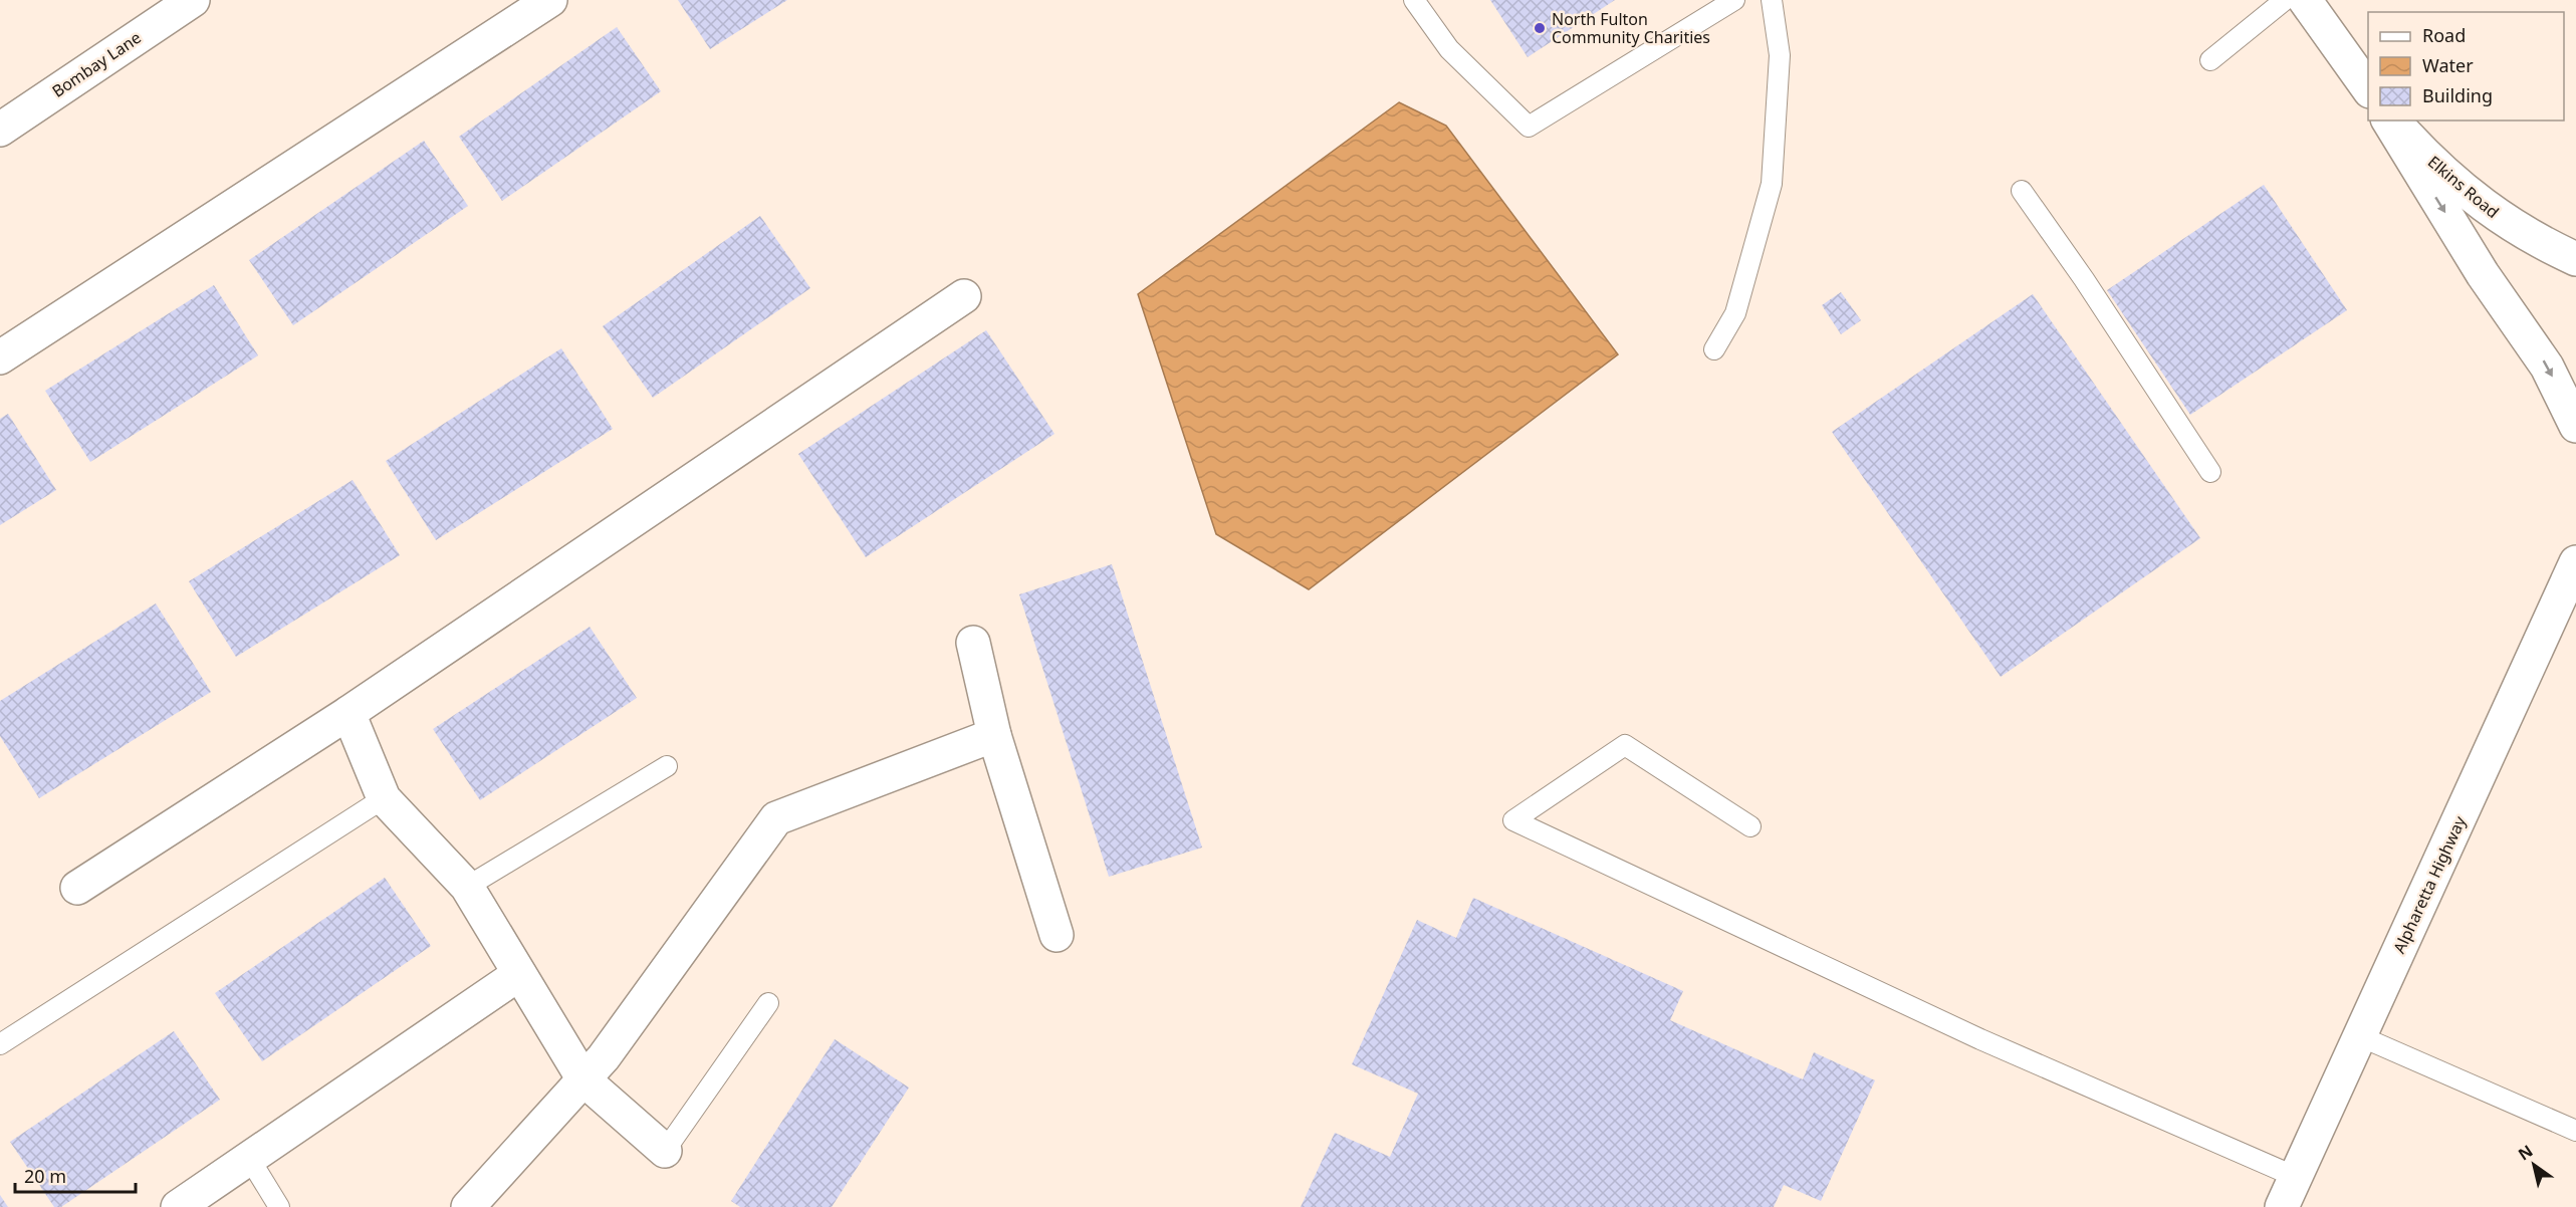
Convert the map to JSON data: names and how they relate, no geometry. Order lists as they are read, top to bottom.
{
  "streets": {
    "main road": ["Bombay Lane", "Elkins Road", "Alpharetta Highway"]
  },
  "places": ["North Fulton Community Charities"],
  "legend": ["Road", "Water", "Building"],
  "scale_bar": "20 m",
  "north": "top left"
}
